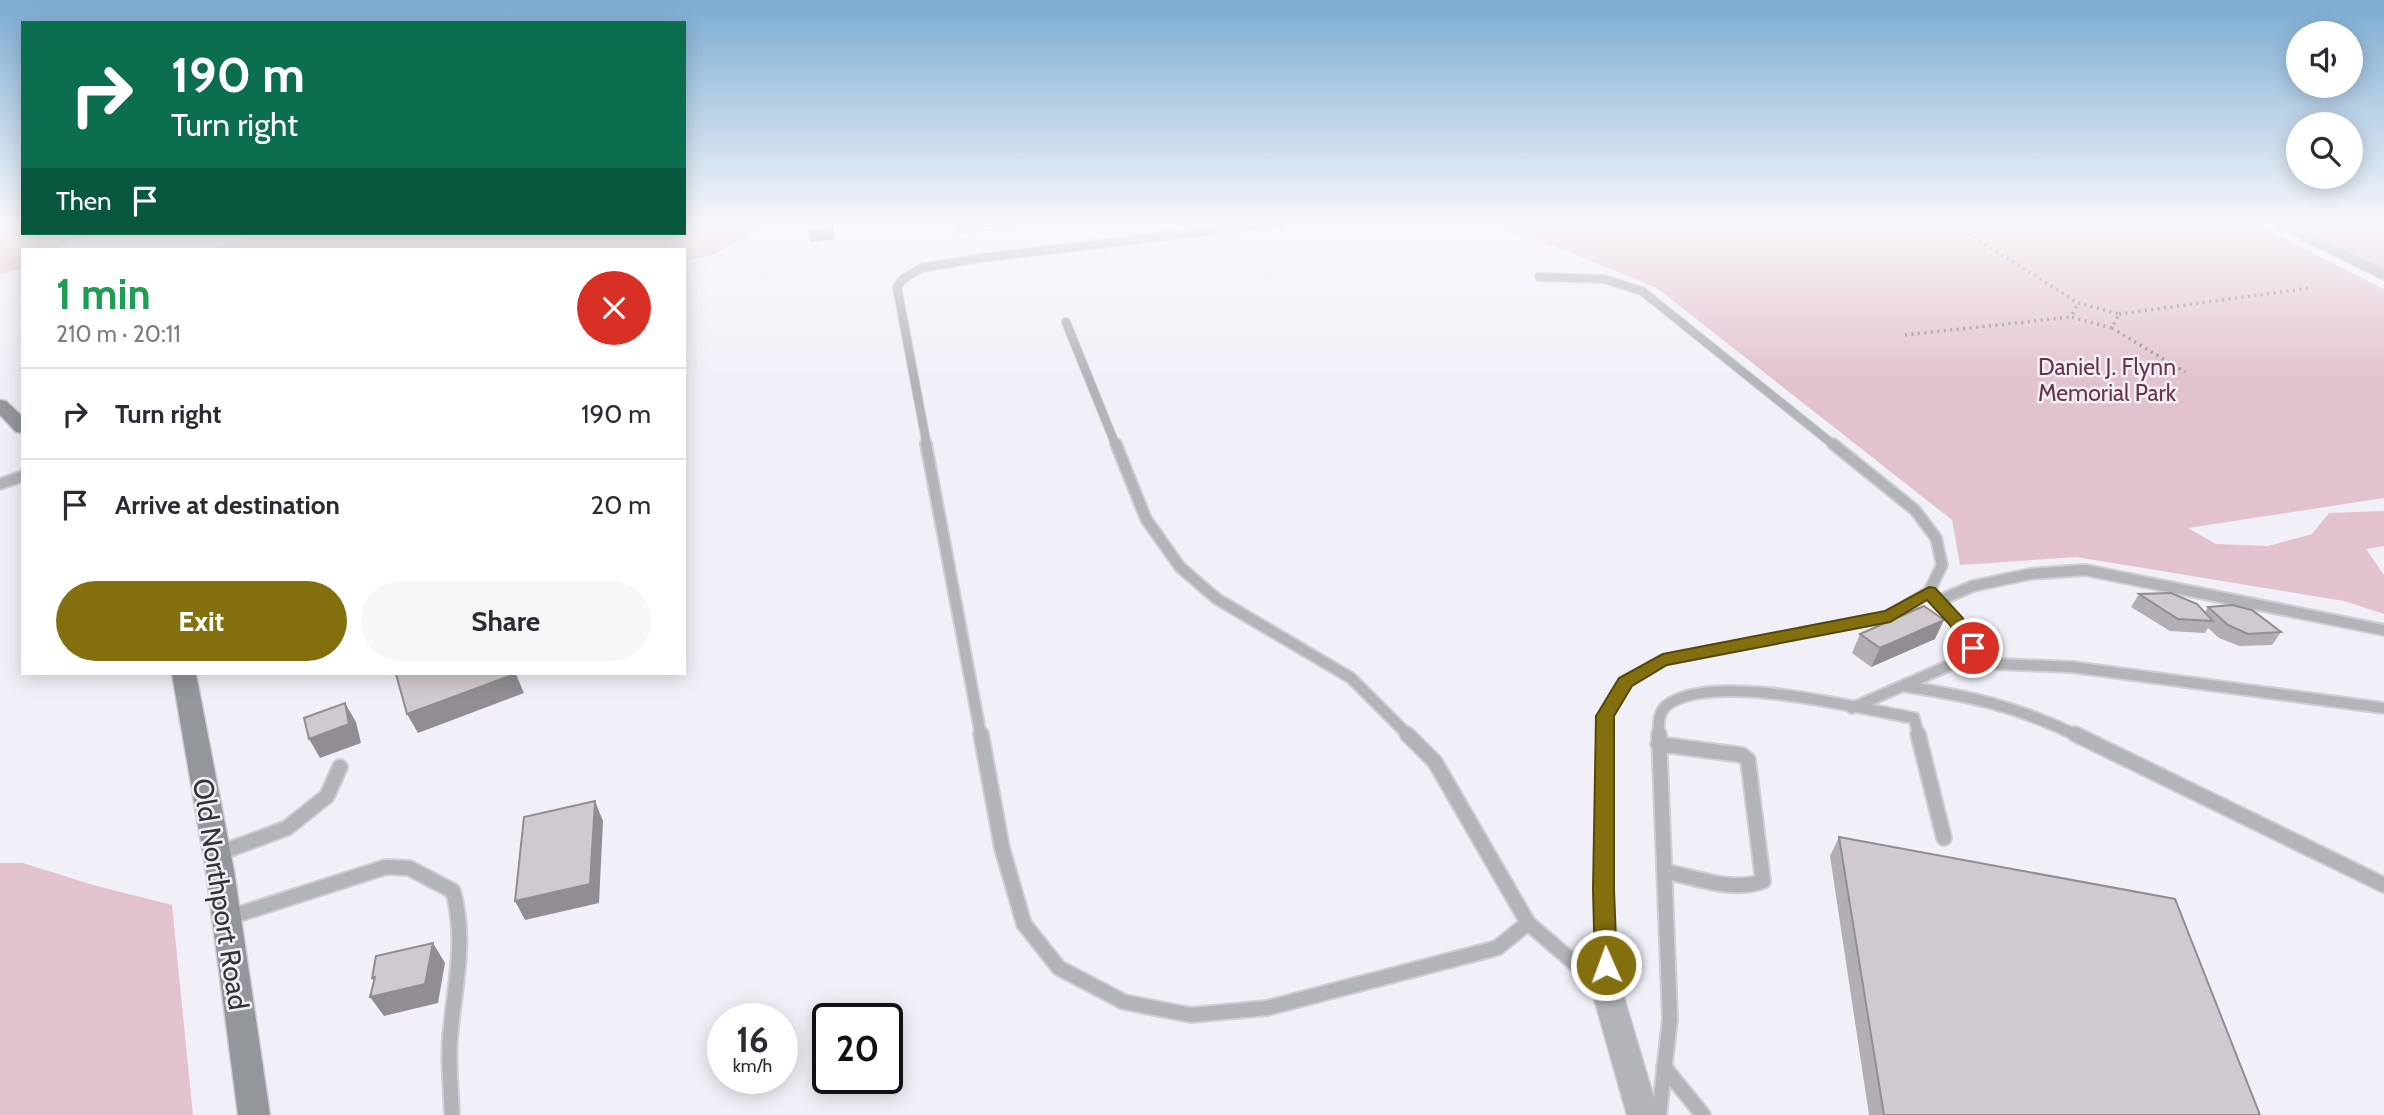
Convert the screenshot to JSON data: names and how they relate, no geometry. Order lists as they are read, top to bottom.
{
  "streets": {
    "main road": ["Old Northport Road"]
  },
  "parks": ["Daniel J. Flynn Memorial Park"],
  "page": {
    "turn": ["190 m", "Turn right"],
    "then": "Then",
    "heading": ["1 min", "210 m · 20:11"],
    "list": [
      {
        "name": "Turn right",
        "value": "190 m"
      },
      {
        "name": "Arrive at destination",
        "value": "20 m"
      }
    ],
    "buttons": ["Exit", "Share"],
    "speed": "16 km/h",
    "limit": "20"
  }
}
